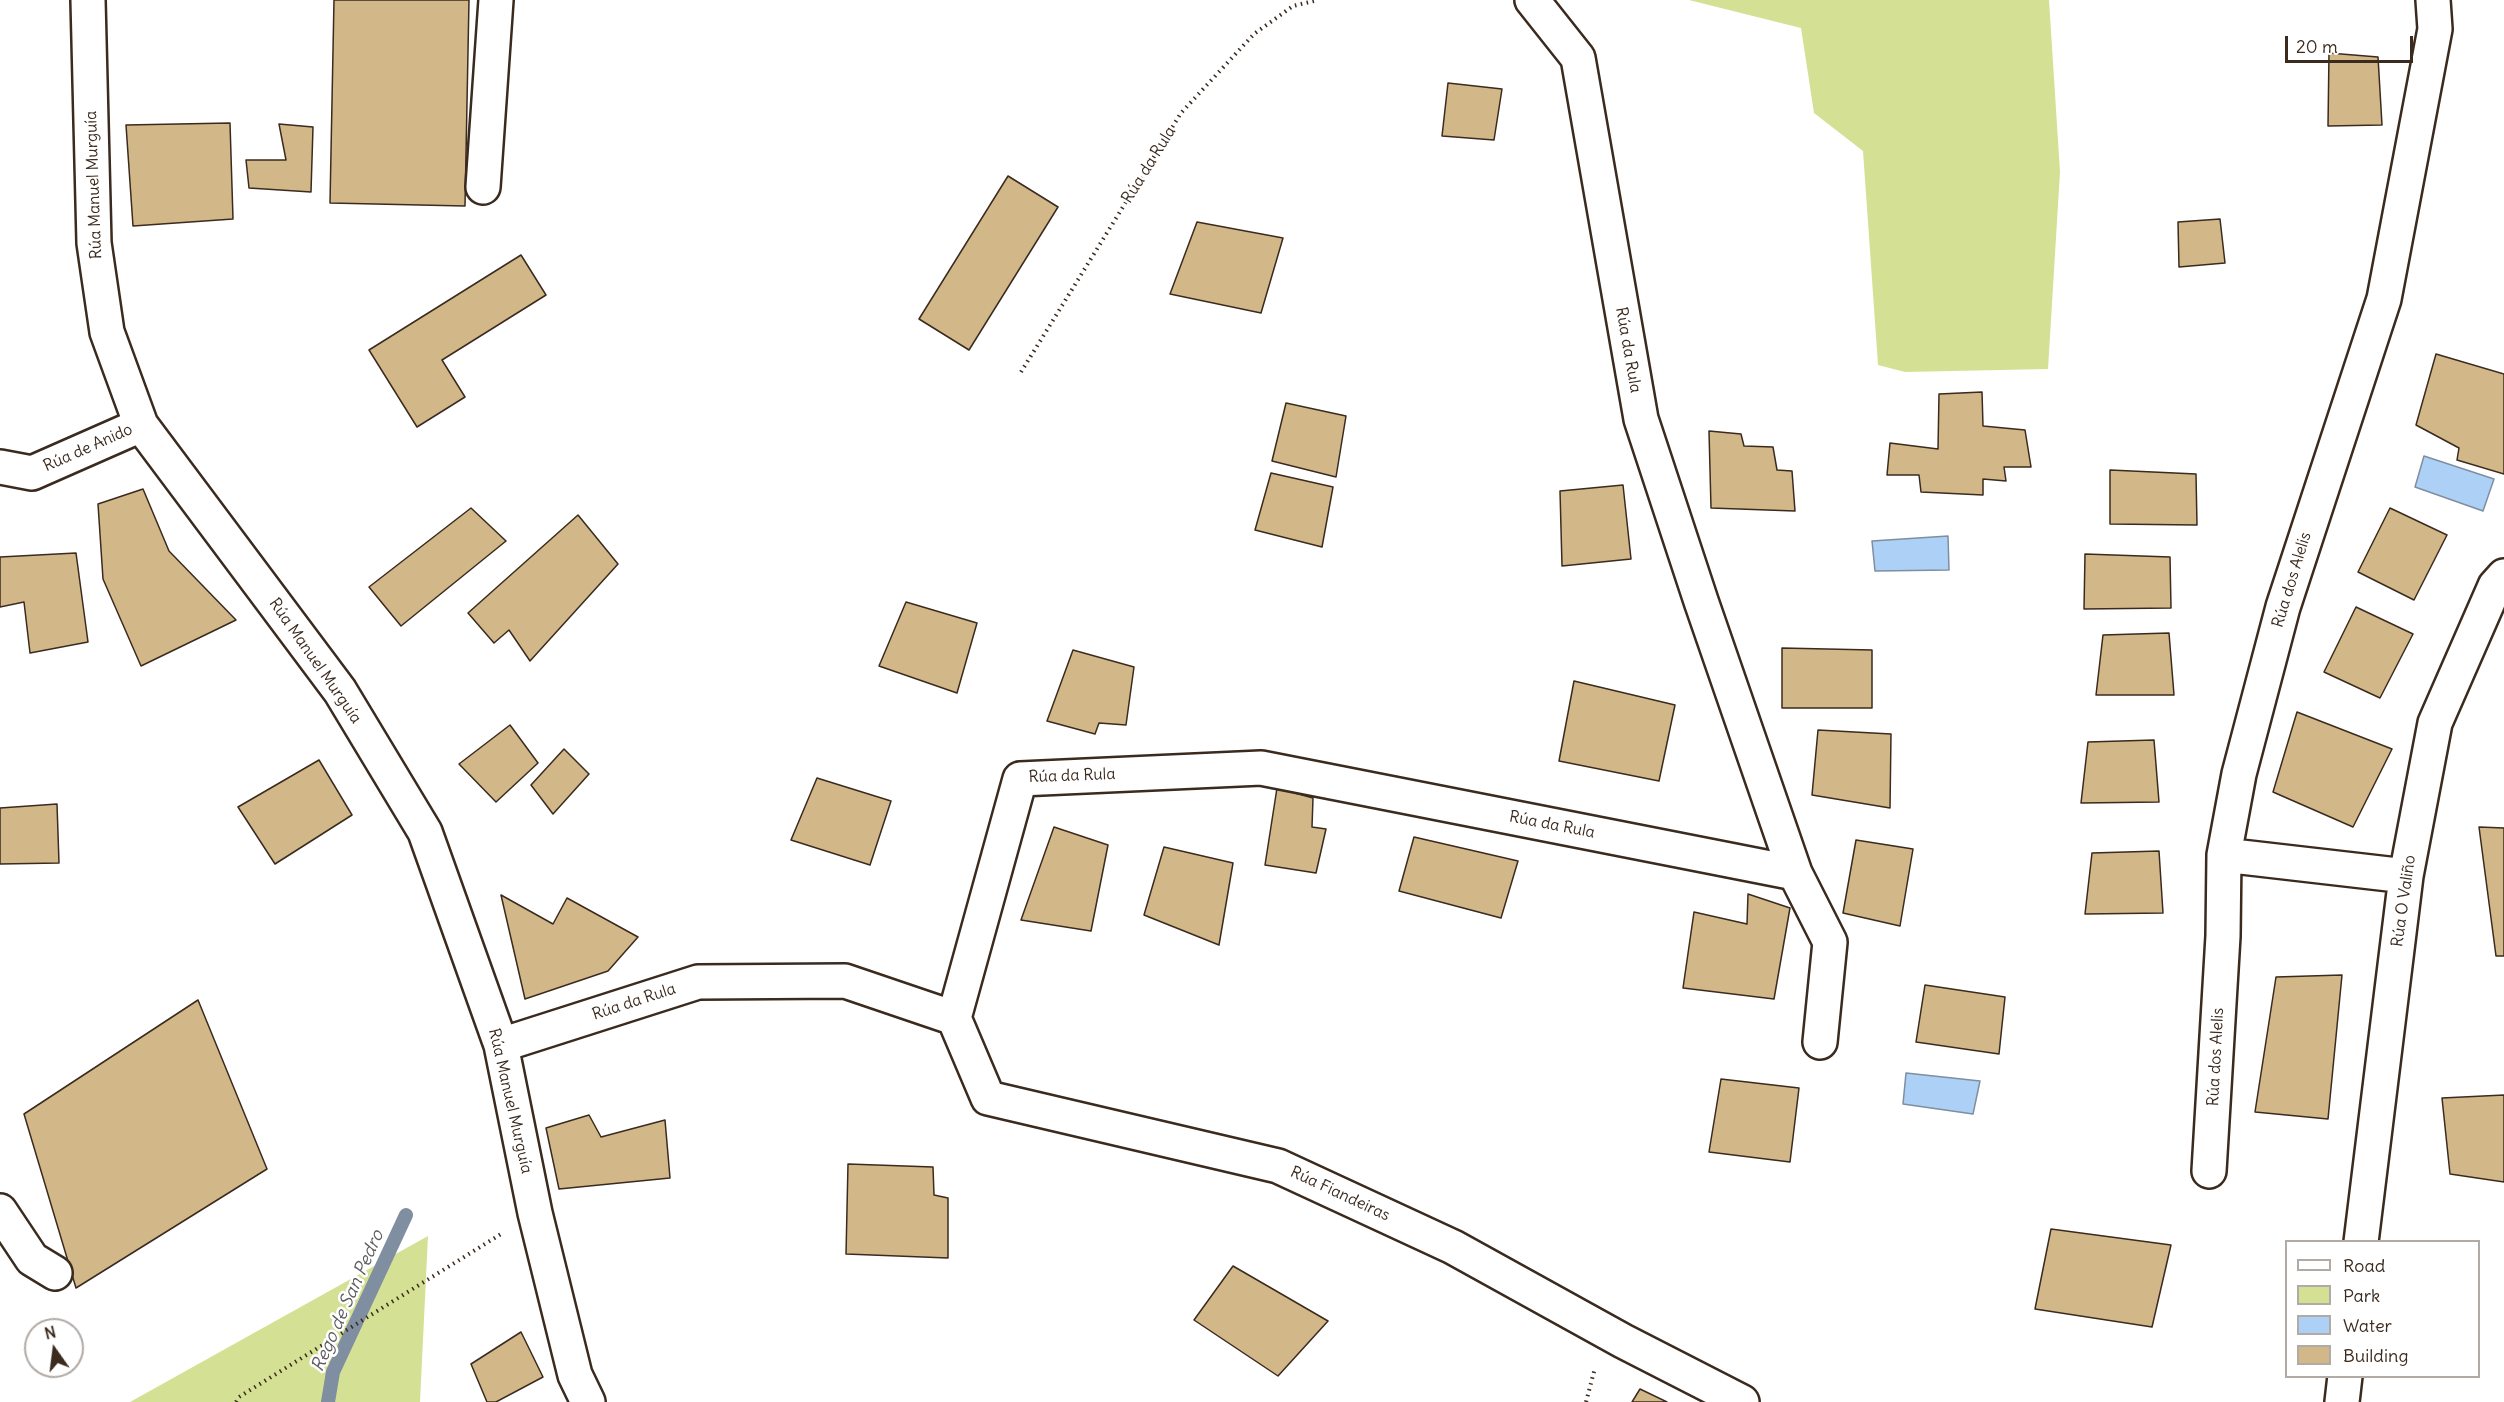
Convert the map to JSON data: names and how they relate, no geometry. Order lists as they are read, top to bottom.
{
  "streets": {
    "street": [
      "Rúa da Rula",
      "Rúa Manuel Murguía",
      "Rúa de Anido",
      "Rúa dos Alelis",
      "Rúa O Valiño",
      "Rúa Fiandeiras"
    ]
  },
  "crossings": [
    ["Rúa da Rula", "Rúa Manuel Murguía"],
    ["Rúa da Rula", "Rúa Fiandeiras"],
    ["Rúa Manuel Murguía", "Rúa de Anido"]
  ],
  "water": ["Rego de San Pedro"],
  "legend": [
    "Road",
    "Park",
    "Water",
    "Building"
  ],
  "scale_bar": "20 m",
  "north": "top"
}
